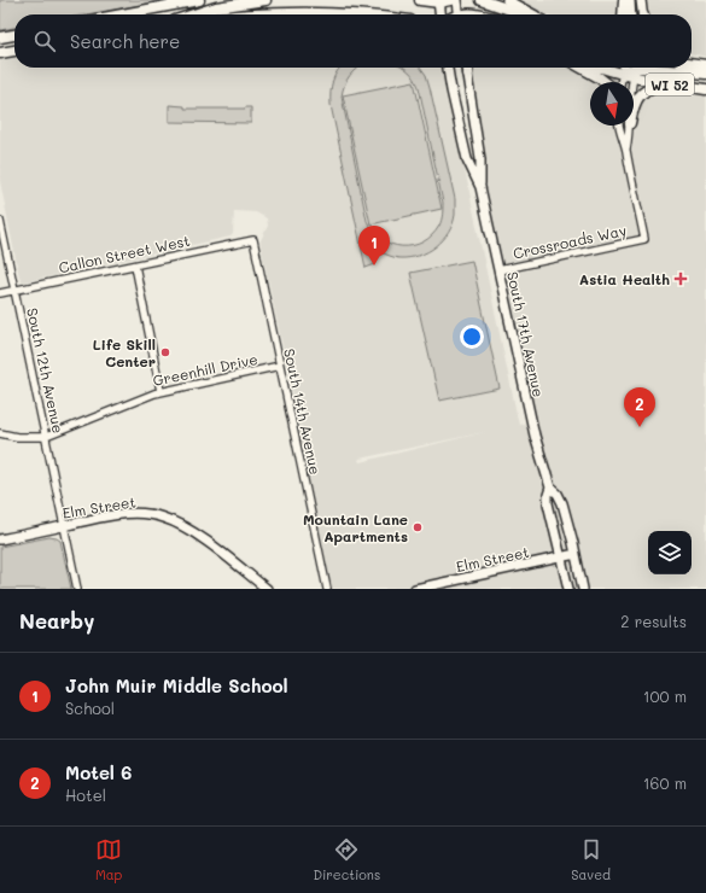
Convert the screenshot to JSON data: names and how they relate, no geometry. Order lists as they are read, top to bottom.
{
  "streets": {
    "main road": ["WI 52", "South 17th Avenue", "Elm Street"],
    "street": [
      "Crossroads Way",
      "Callon Street West",
      "Greenhill Drive",
      "South 12th Avenue",
      "South 14th Avenue"
    ]
  },
  "crossings": [
    ["Crossroads Way", "South 17th Avenue"],
    ["Callon Street West", "South 12th Avenue"],
    ["Callon Street West", "South 14th Avenue"],
    ["South 17th Avenue", "Elm Street"],
    ["Greenhill Drive", "South 12th Avenue"],
    ["Greenhill Drive", "South 14th Avenue"],
    ["South 12th Avenue", "Elm Street"]
  ],
  "places": {
    "health": ["Astia Health"],
    "other": ["Life Skill Center", "Mountain Lane Apartments"]
  },
  "north": "bottom",
  "page": {
    "search": "Search here",
    "pins": ["1", "2"],
    "heading": ["Nearby", "2 results"],
    "list": [
      {
        "mark": "1",
        "name": "John Muir Middle School",
        "note": "School",
        "value": "100 m"
      },
      {
        "mark": "2",
        "name": "Motel 6",
        "note": "Hotel",
        "value": "160 m"
      }
    ],
    "nav": ["Map", "Directions", "Saved"]
  }
}
